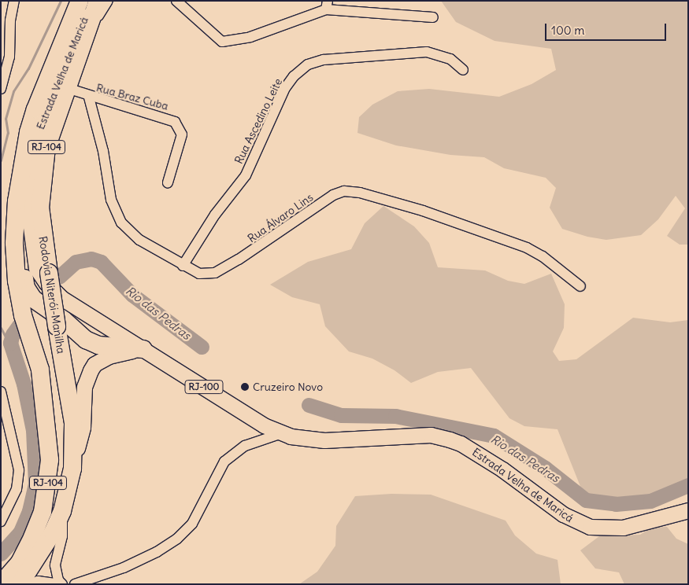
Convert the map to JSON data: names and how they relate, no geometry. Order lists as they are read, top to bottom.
{
  "streets": {
    "highway": ["RJ-104", "Rodovia Niterói-Manilha"],
    "main road": ["Estrada Velha de Maricá", "RJ-100"],
    "street": ["Rua Braz Cuba", "Rua Ascedino Leite", "Rua Álvaro Lins"]
  },
  "crossings": [
    ["Estrada Velha de Maricá", "RJ-100"],
    ["Rua Braz Cuba", "Rua Álvaro Lins"],
    ["Rua Braz Cuba", "Rodovia Niterói-Manilha"],
    ["Rua Ascedino Leite", "Rua Álvaro Lins"]
  ],
  "water": ["Rio das Pedras"],
  "places": ["Cruzeiro Novo"],
  "scale_bar": "100 m"
}
